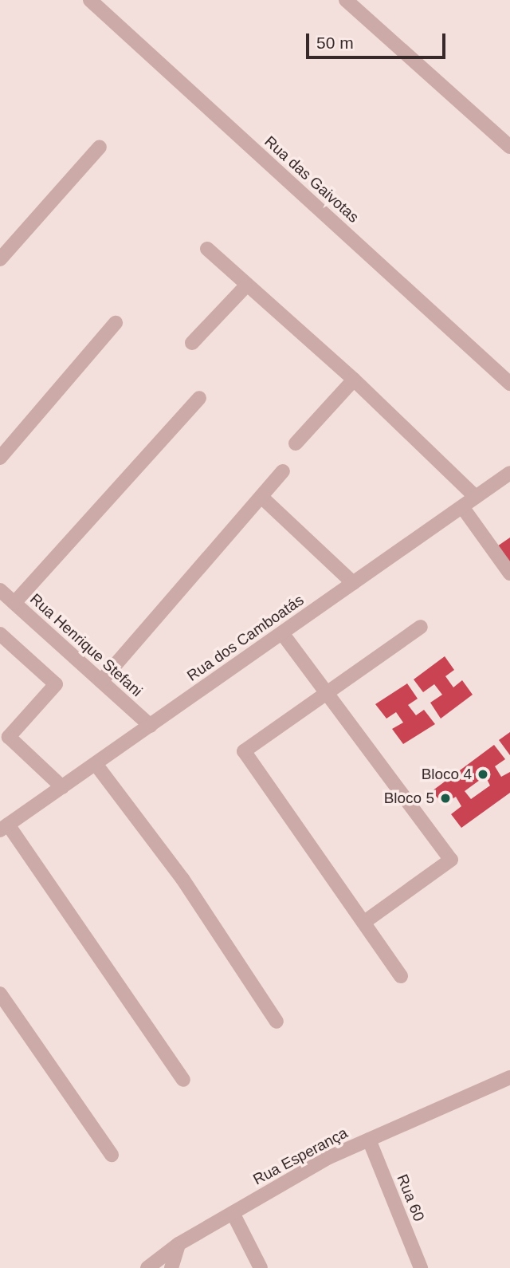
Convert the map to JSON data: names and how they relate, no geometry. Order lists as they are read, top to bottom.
{
  "streets": {
    "street": [
      "Rua das Gaivotas",
      "Rua dos Camboatás",
      "Rua Henrique Stefani",
      "Rua Esperança",
      "Rua 60"
    ]
  },
  "crossings": [
    ["Rua dos Camboatás", "Rua Henrique Stefani"],
    ["Rua Esperança", "Rua 60"]
  ],
  "places": ["Bloco 4", "Bloco 5"],
  "scale_bar": "50 m"
}
